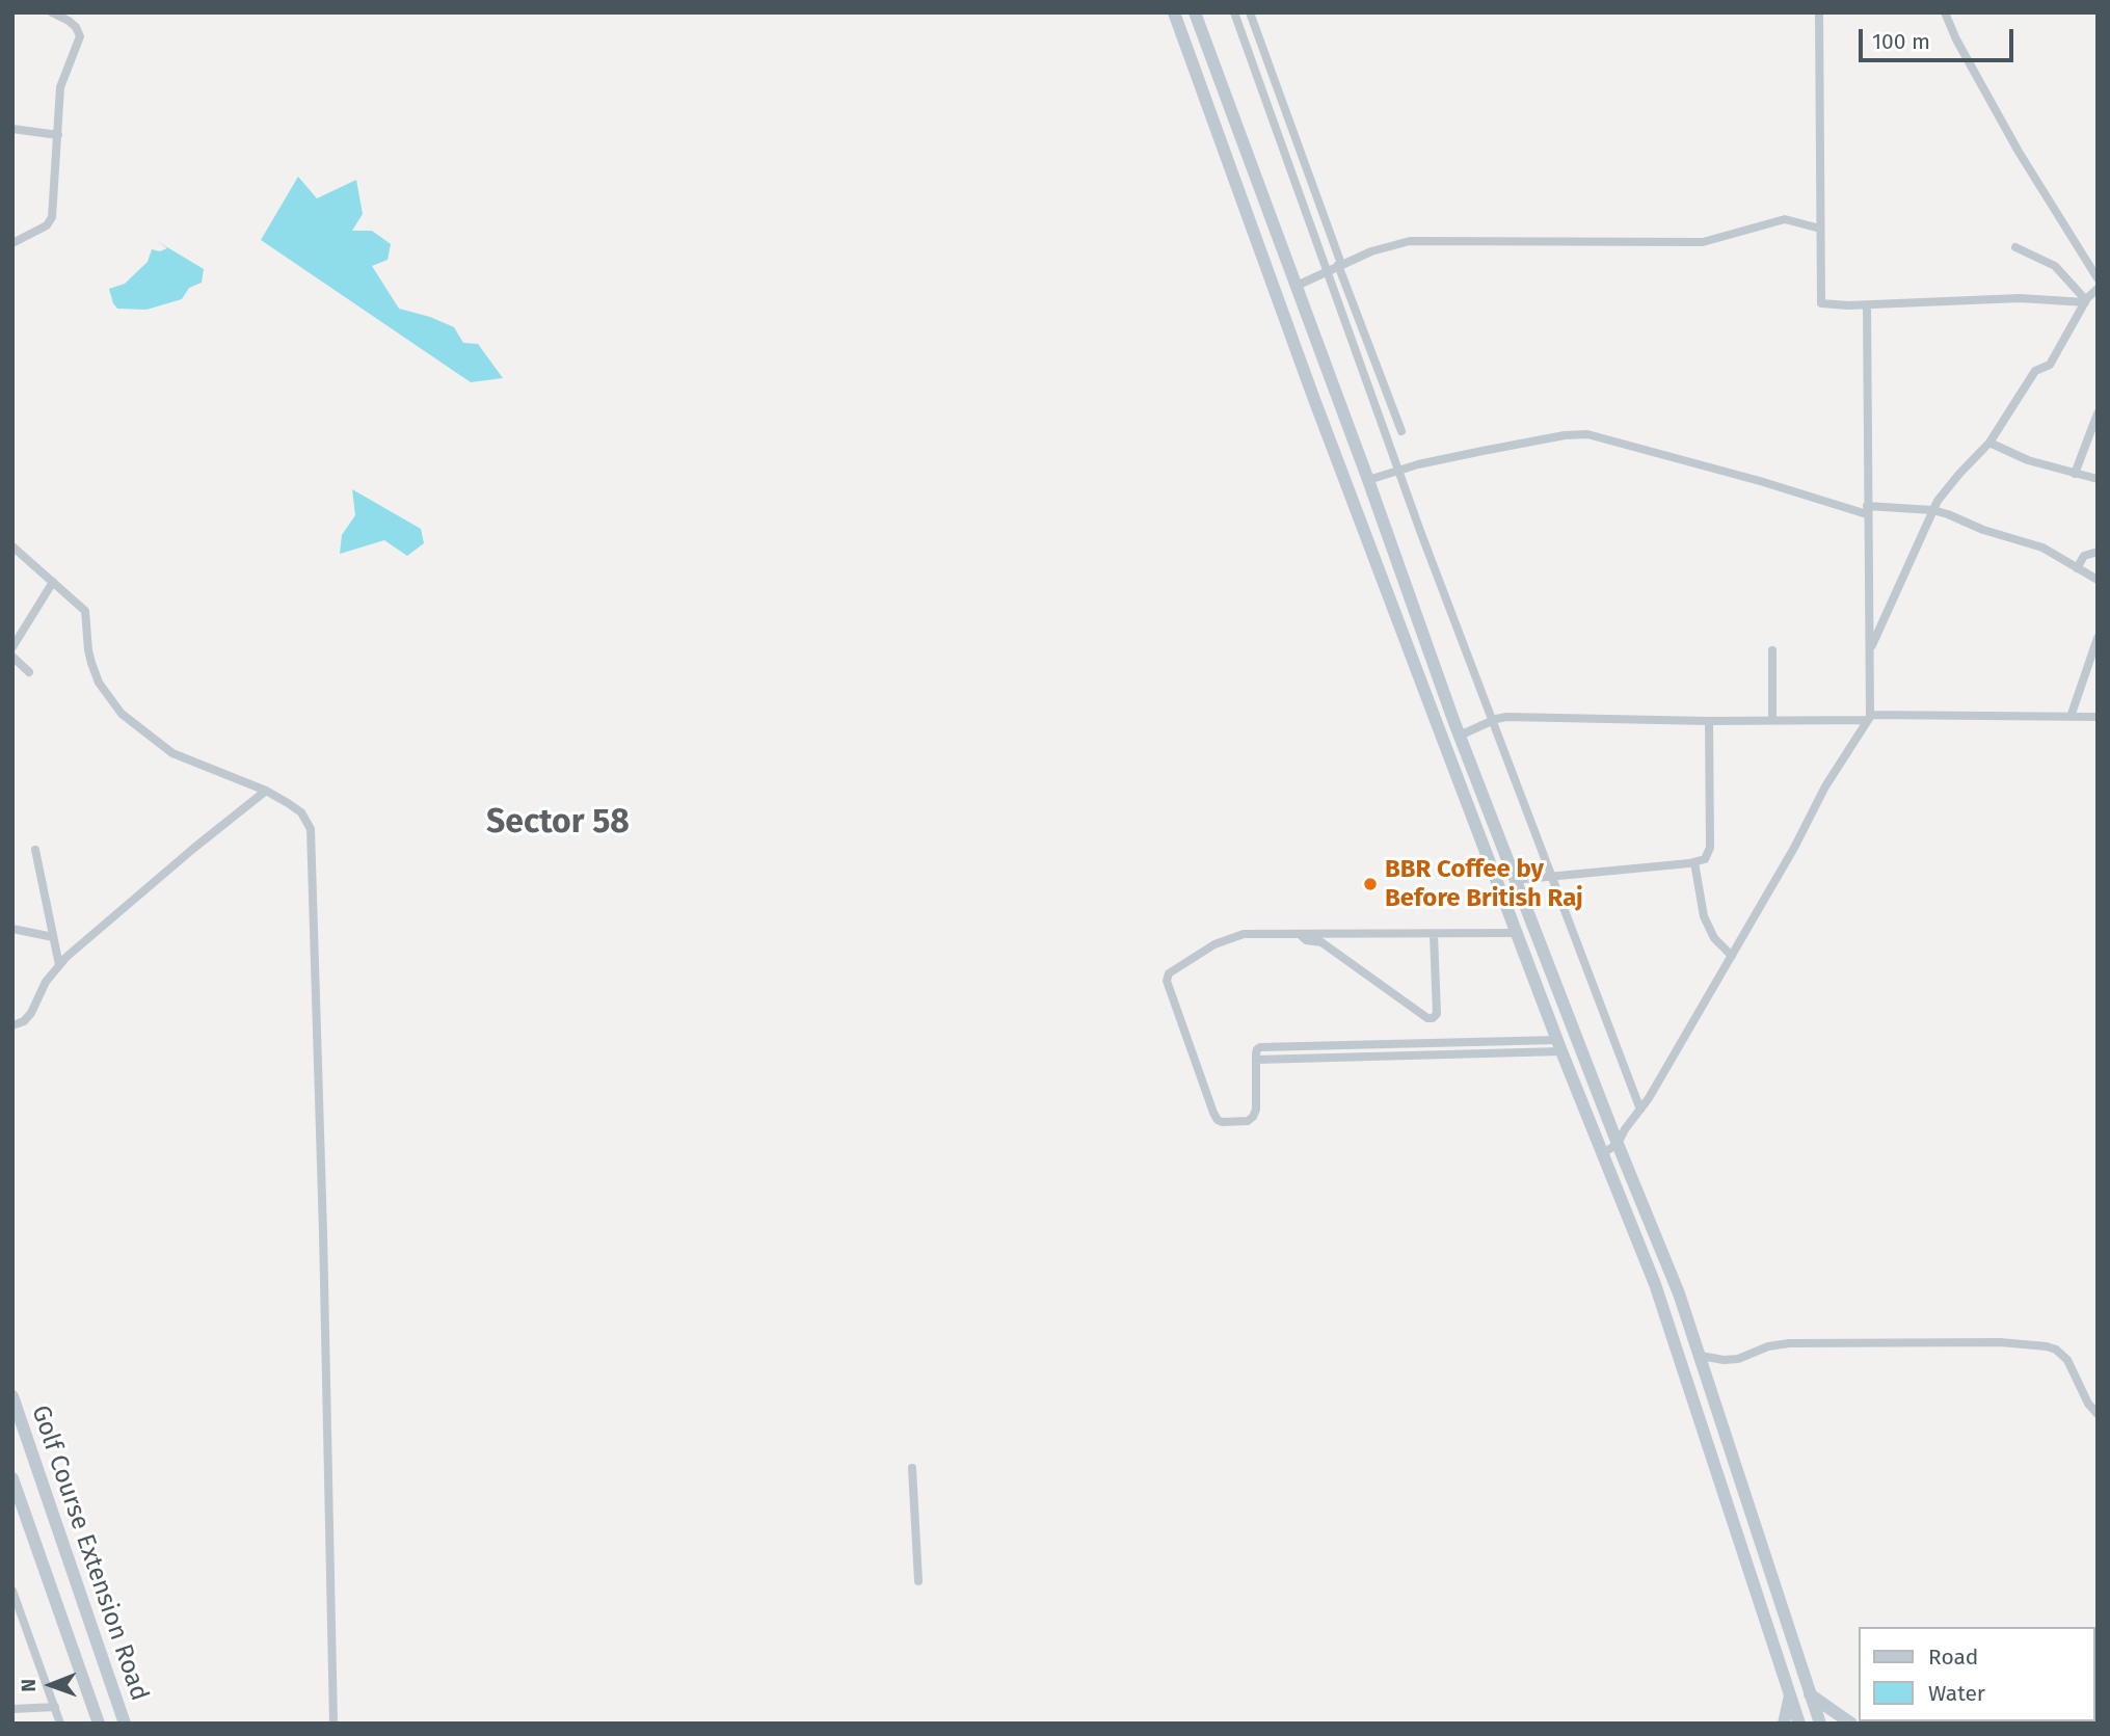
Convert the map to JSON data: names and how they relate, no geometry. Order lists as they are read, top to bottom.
{
  "streets": {
    "street": ["Golf Course Extension Road"]
  },
  "districts": ["Sector 58"],
  "places": ["BBR Coffee by Before British Raj"],
  "legend": ["Road", "Water"],
  "scale_bar": "100 m",
  "north": "left"
}
